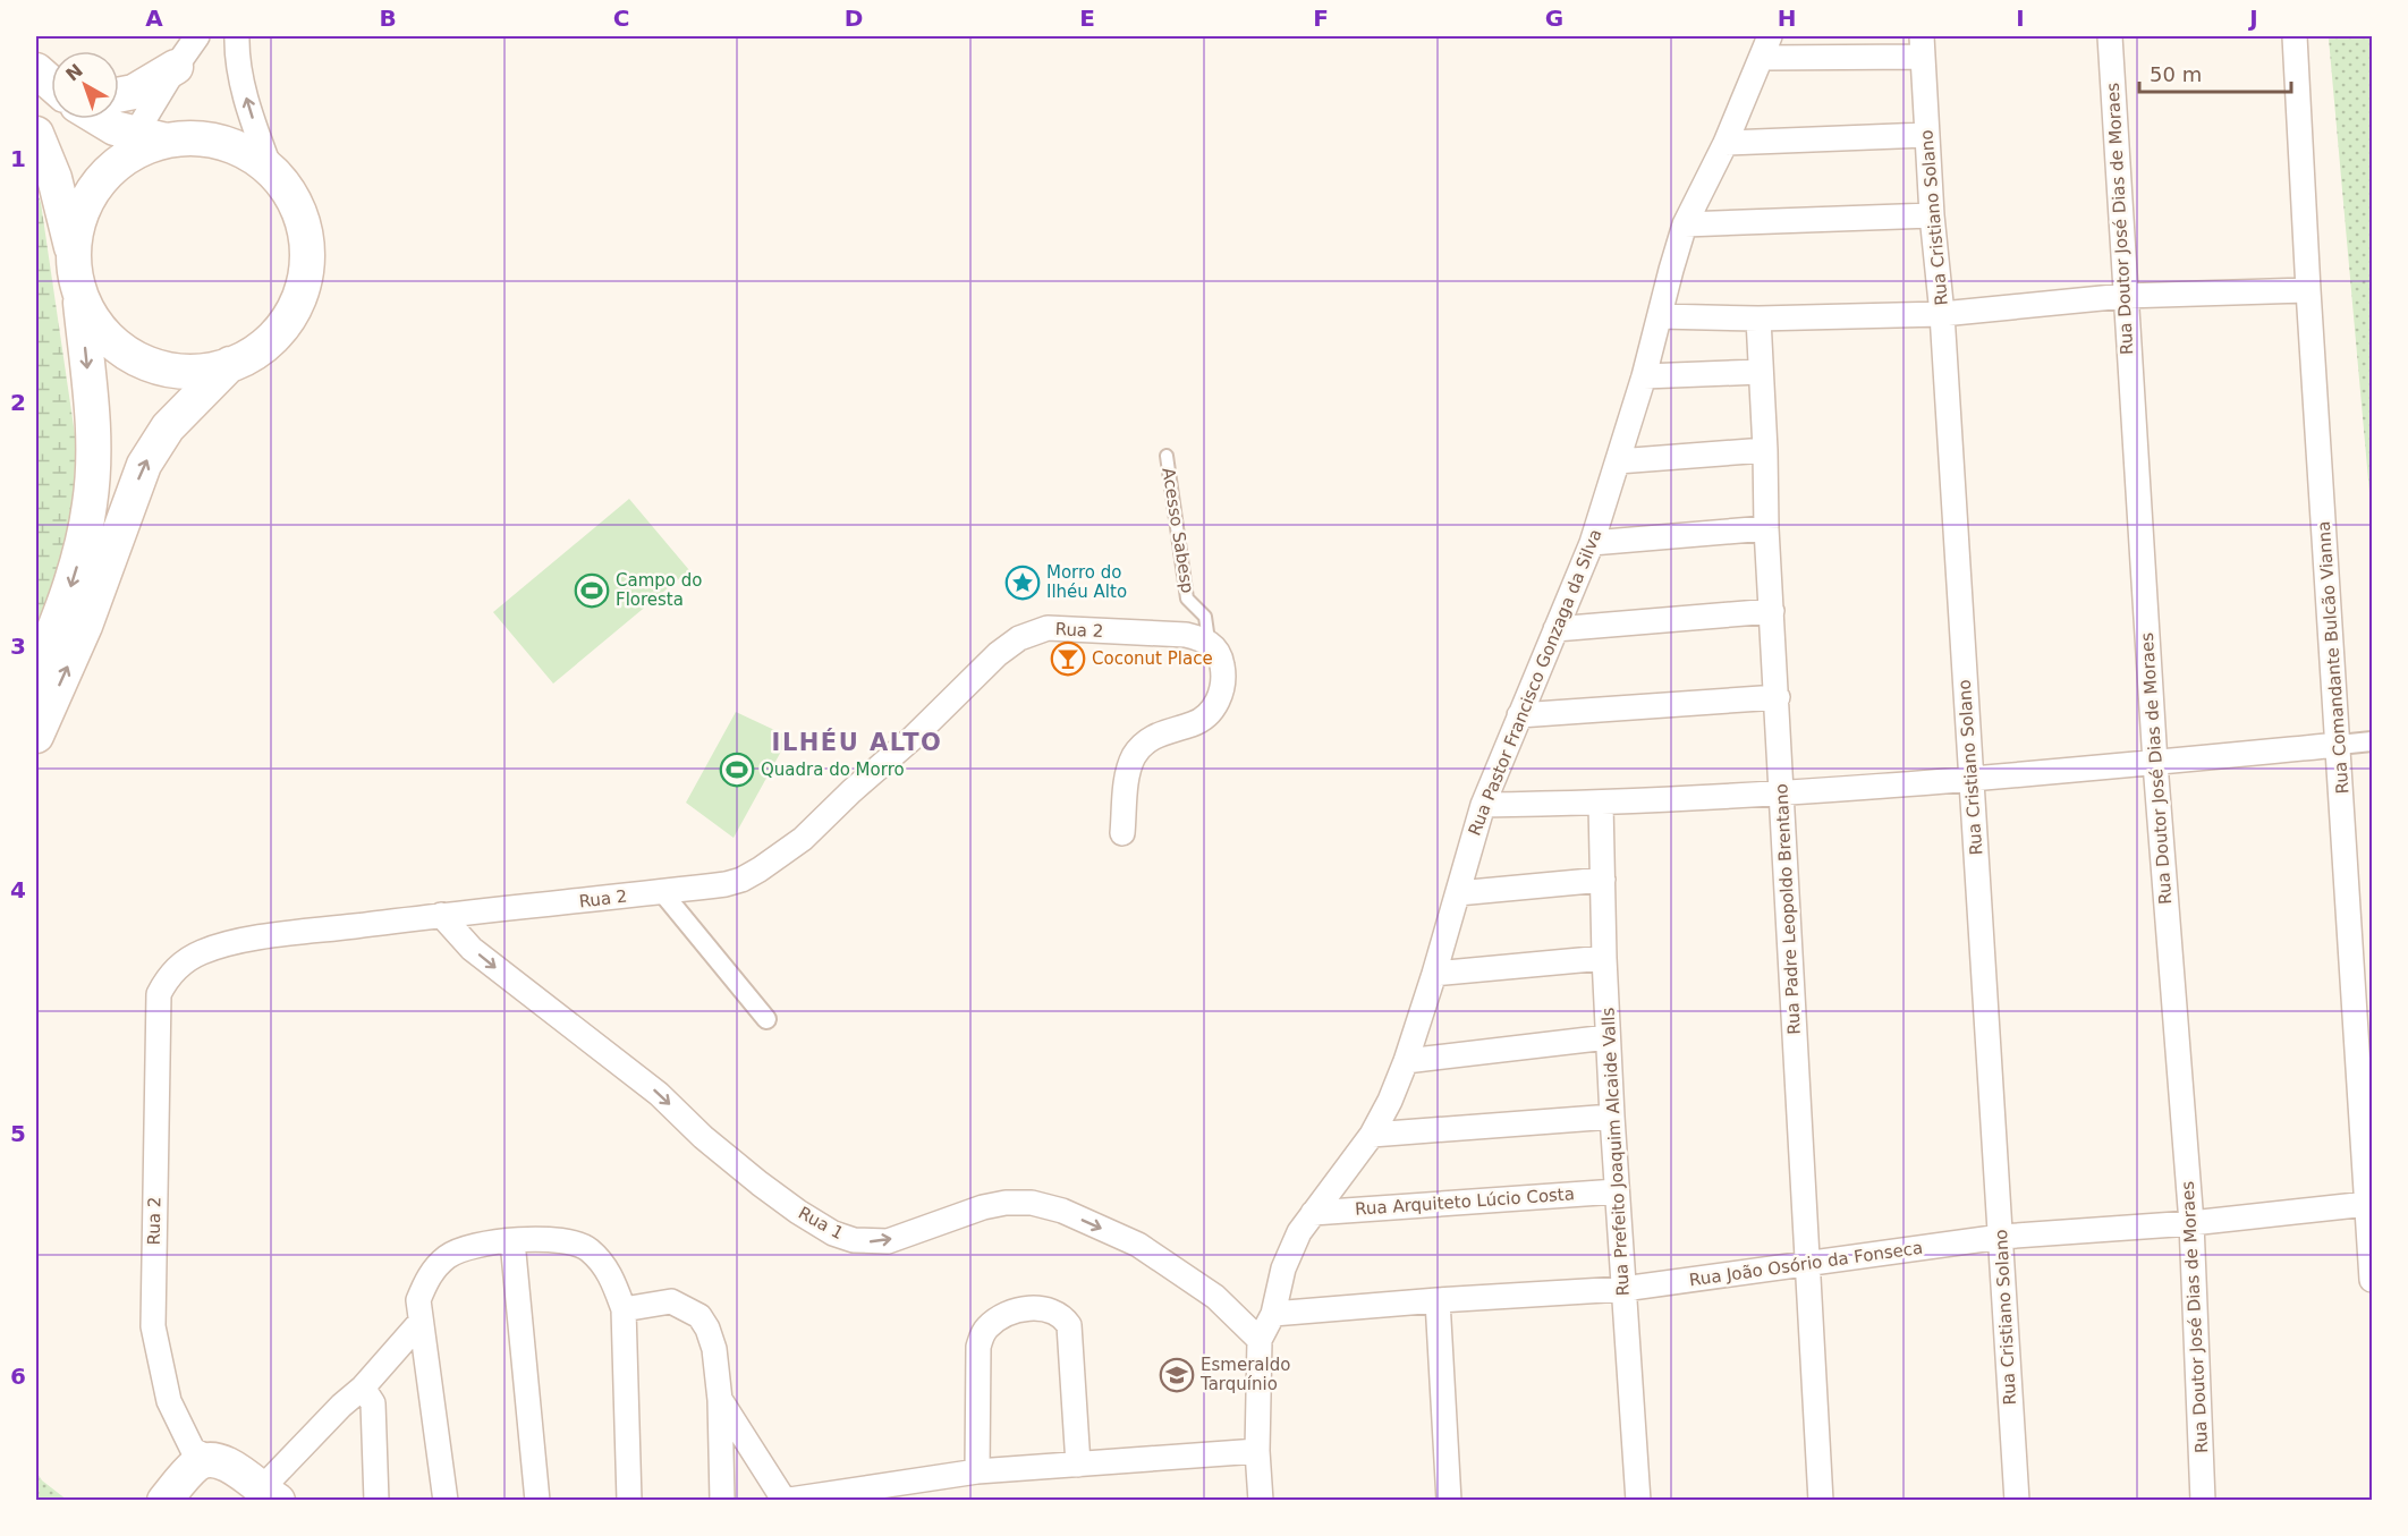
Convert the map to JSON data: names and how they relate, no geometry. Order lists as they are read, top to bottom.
{
  "streets": {
    "street": [
      "Rua Cristiano Solano",
      "Rua Doutor José Dias de Moraes",
      "Rua 2",
      "Rua Comandante Bulcão Vianna",
      "Rua Pastor Francisco Gonzaga da Silva",
      "Rua Padre Leopoldo Brentano",
      "Rua Prefeito Joaquim Alcaide Valls",
      "Rua Arquiteto Lúcio Costa",
      "Rua 1",
      "Rua João Osório da Fonseca"
    ],
    "lane": ["Acesso Sabesp"]
  },
  "crossings": [
    ["Rua Cristiano Solano", "Rua João Osório da Fonseca"],
    ["Rua Doutor José Dias de Moraes", "Rua João Osório da Fonseca"],
    ["Acesso Sabesp", "Rua 2"],
    ["Rua 2", "Rua 1"],
    ["Rua Comandante Bulcão Vianna", "Rua João Osório da Fonseca"],
    ["Rua Pastor Francisco Gonzaga da Silva", "Rua Arquiteto Lúcio Costa"],
    ["Rua Pastor Francisco Gonzaga da Silva", "Rua João Osório da Fonseca"],
    ["Rua Padre Leopoldo Brentano", "Rua João Osório da Fonseca"],
    ["Rua Prefeito Joaquim Alcaide Valls", "Rua Arquiteto Lúcio Costa"],
    ["Rua Prefeito Joaquim Alcaide Valls", "Rua João Osório da Fonseca"]
  ],
  "one_way": ["Rua 1"],
  "districts": ["ILHÉU ALTO"],
  "places": {
    "place": ["Morro do Ilhéu Alto"],
    "sports": ["Campo do Floresta", "Quadra do Morro"],
    "bar": ["Coconut Place"],
    "school or university": ["Esmeraldo Tarquínio"]
  },
  "scale_bar": "50 m",
  "north": "top left",
  "grid": {
    "columns": [
      "A",
      "B",
      "C",
      "D",
      "E",
      "F",
      "G",
      "H",
      "I",
      "J"
    ],
    "rows": [
      "1",
      "2",
      "3",
      "4",
      "5",
      "6"
    ]
  }
}
